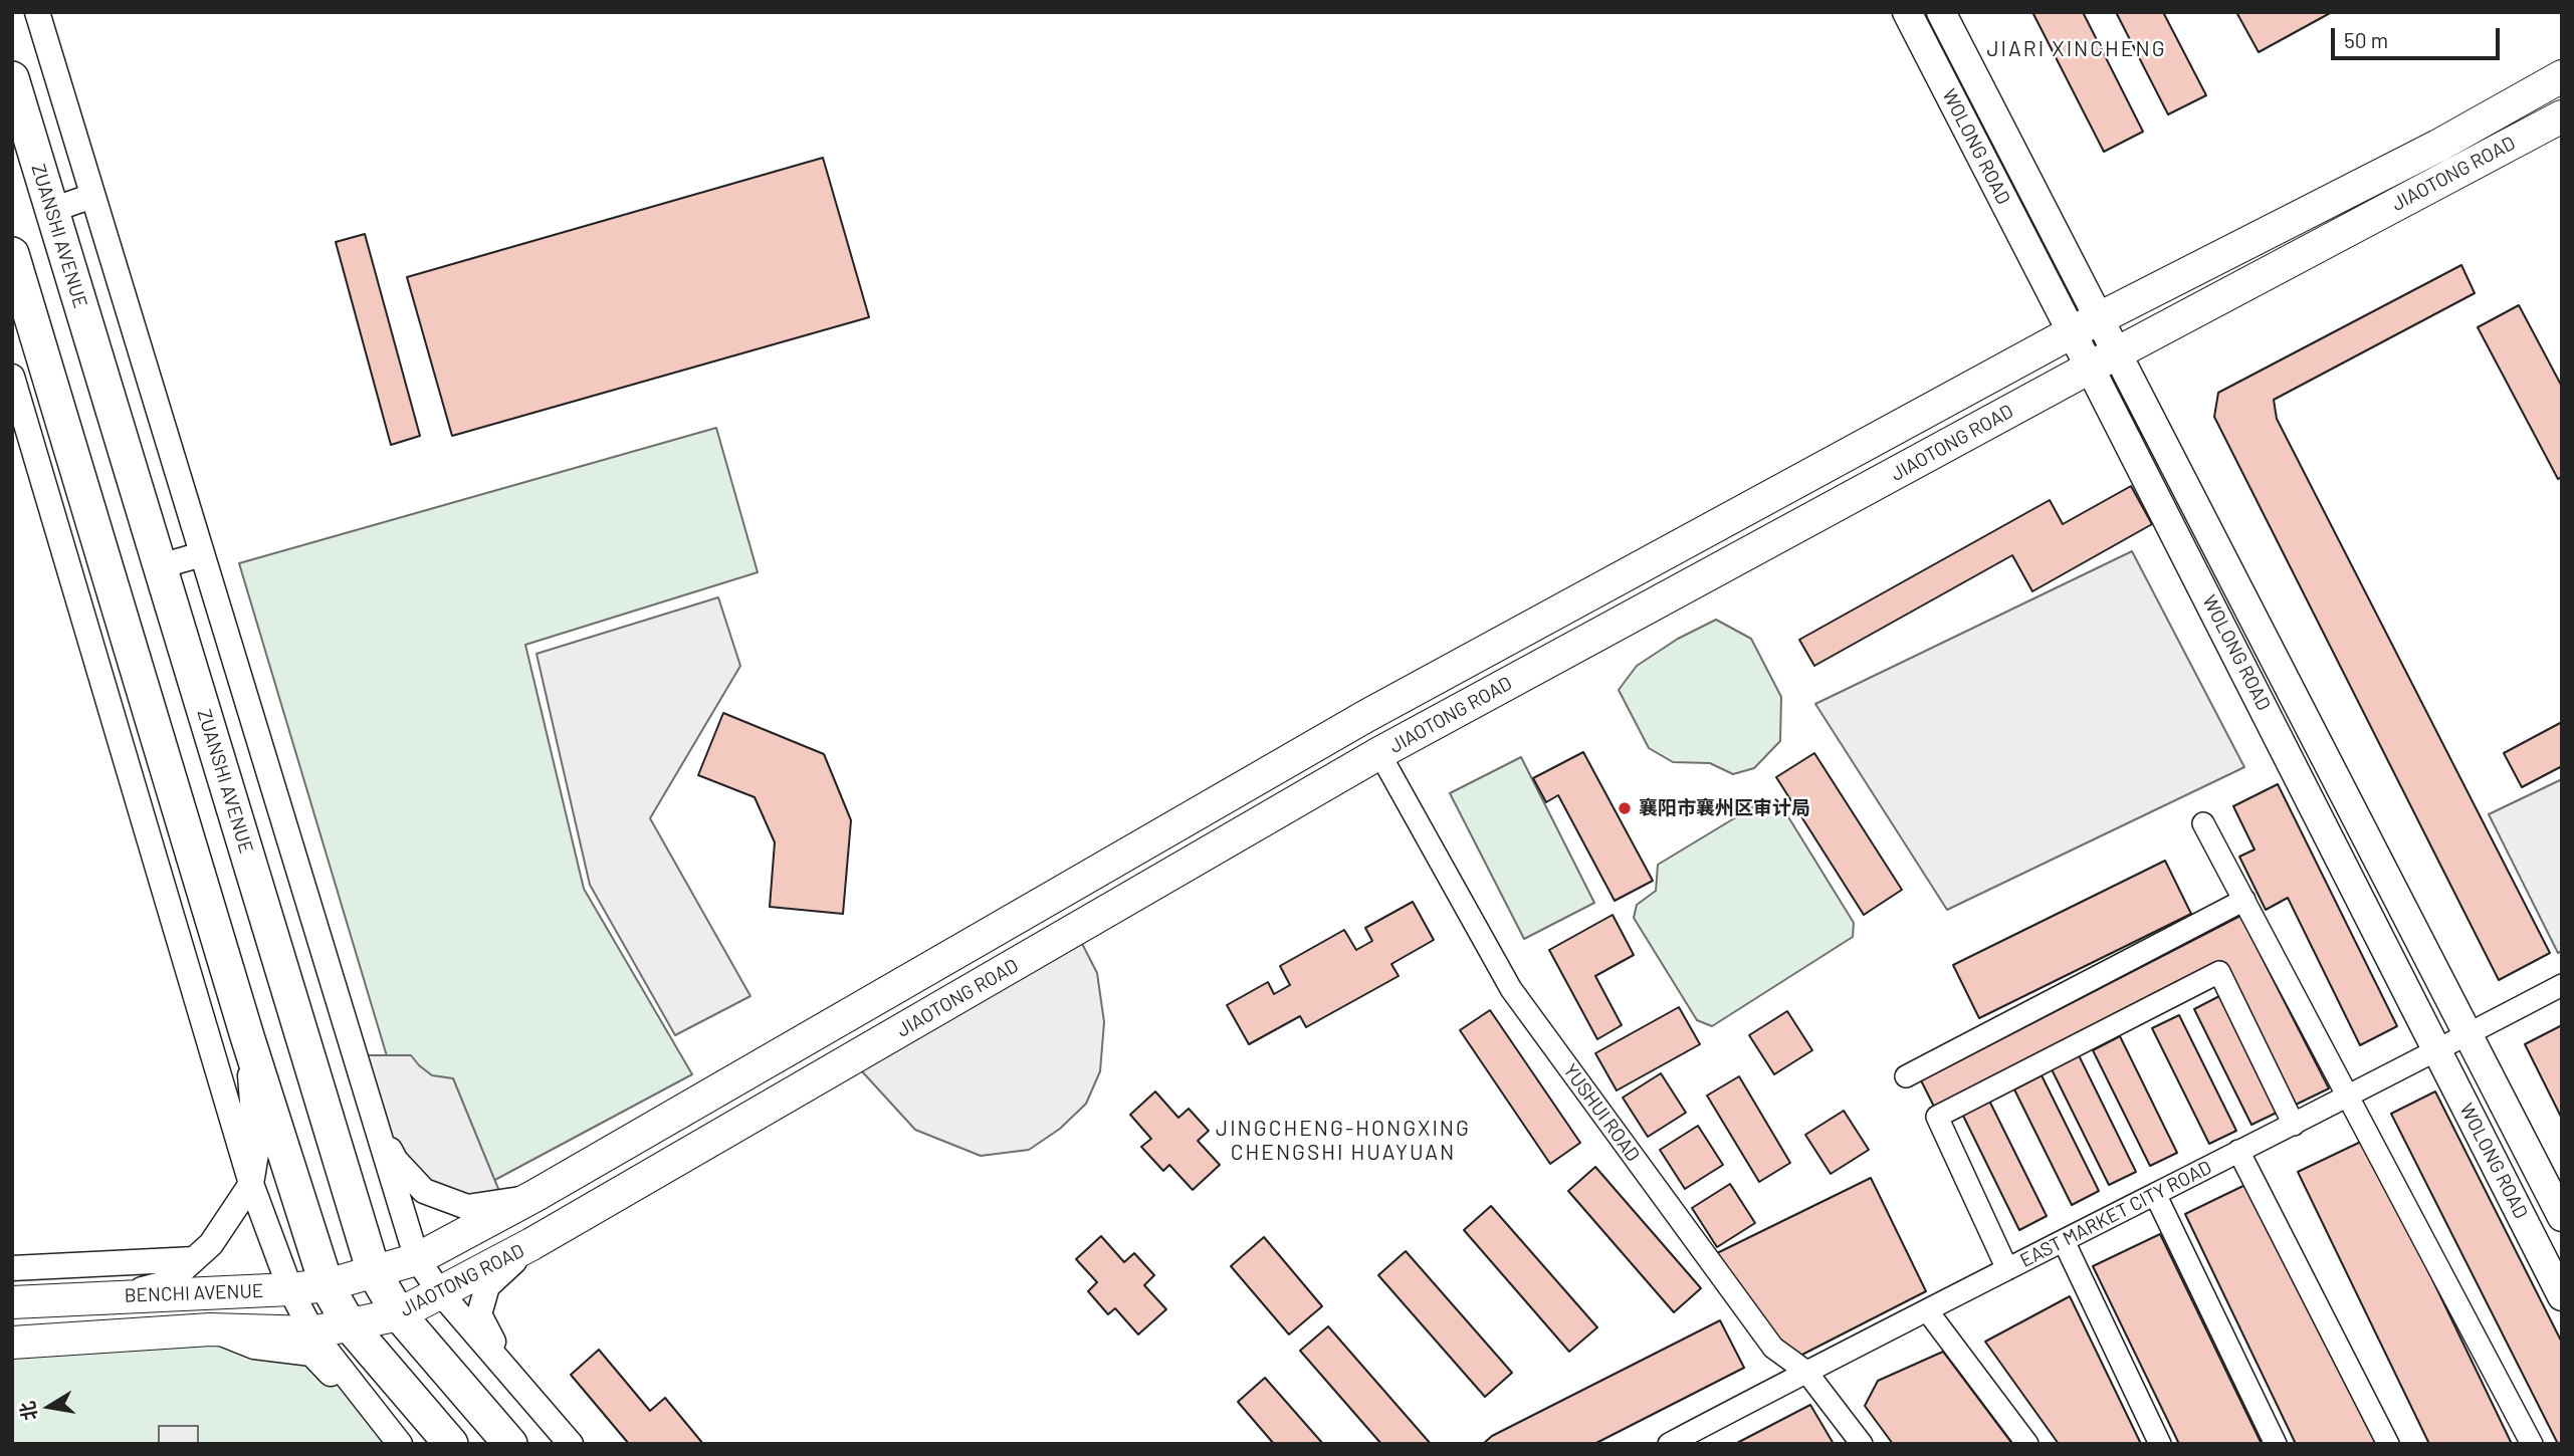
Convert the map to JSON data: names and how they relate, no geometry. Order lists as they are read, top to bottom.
{
  "streets": {
    "highway": ["ZUANSHI AVENUE"],
    "main road": ["WOLONG ROAD", "JIAOTONG ROAD", "BENCHI AVENUE"],
    "street": ["YUSHUI ROAD", "EAST MARKET CITY ROAD"]
  },
  "crossings": [
    ["WOLONG ROAD", "JIAOTONG ROAD"],
    ["WOLONG ROAD", "EAST MARKET CITY ROAD"],
    ["JIAOTONG ROAD", "ZUANSHI AVENUE"],
    ["JIAOTONG ROAD", "YUSHUI ROAD"],
    ["JIAOTONG ROAD", "BENCHI AVENUE"],
    ["ZUANSHI AVENUE", "BENCHI AVENUE"],
    ["YUSHUI ROAD", "EAST MARKET CITY ROAD"]
  ],
  "districts": ["JIARI XINCHENG", "JINGCHENG-HONGXING CHENGSHI HUAYUAN"],
  "places": ["襄阳市襄州区审计局"],
  "scale_bar": "50 m",
  "north": "left"
}
